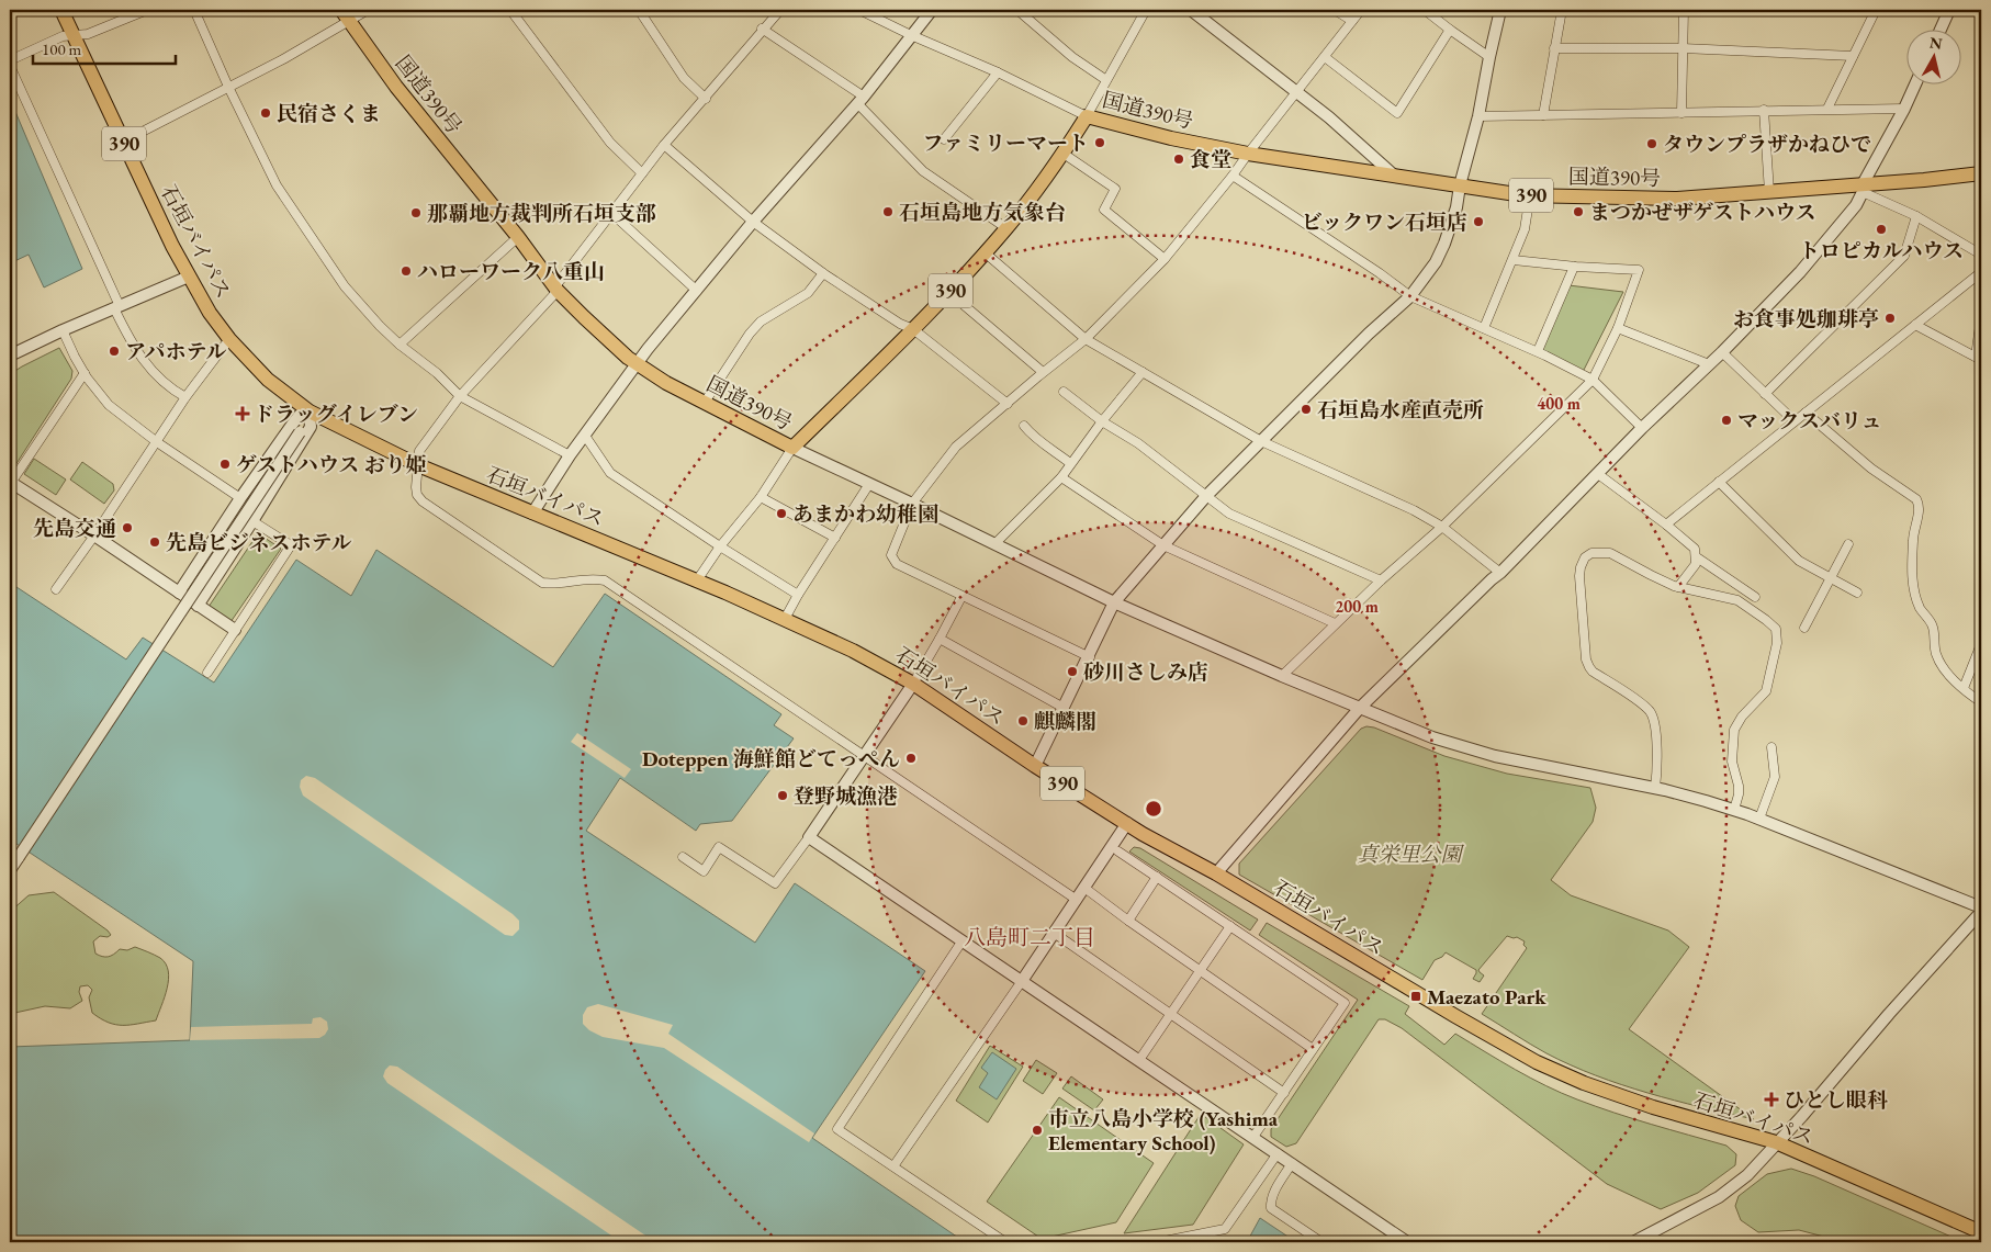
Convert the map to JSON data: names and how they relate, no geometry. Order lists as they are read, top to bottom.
{
  "streets": {
    "highway": ["国道390号", "390", "石垣バイパス"]
  },
  "districts": ["八島町二丁目"],
  "parks": ["真栄里公園"],
  "places": {
    "other": [
      "民宿さくま",
      "ファミリーマート",
      "タウンプラザかねひで",
      "食堂",
      "石垣島地方気象台",
      "まつかぜザゲストハウス",
      "那覇地方裁判所石垣支部",
      "ビックワン石垣店",
      "トロピカルハウス",
      "ハローワーク八重山",
      "お食事処珈琲亭",
      "アパホテル",
      "石垣島水産直売所",
      "マックスバリュ",
      "ゲストハウス おり姫",
      "あまかわ幼稚園",
      "先島交通",
      "先島ビジネスホテル",
      "砂川さしみ店",
      "麒麟閣",
      "Doteppen 海鮮館どてっぺん",
      "登野城漁港",
      "市立八島小学校 (Yashima Elementary School)"
    ],
    "health": ["ドラッグイレブン", "ひとし眼科"],
    "transit": ["Maezato Park"]
  },
  "scale_bar": "100 m",
  "north": "top",
  "rings": ["400 m", "200 m"]
}
